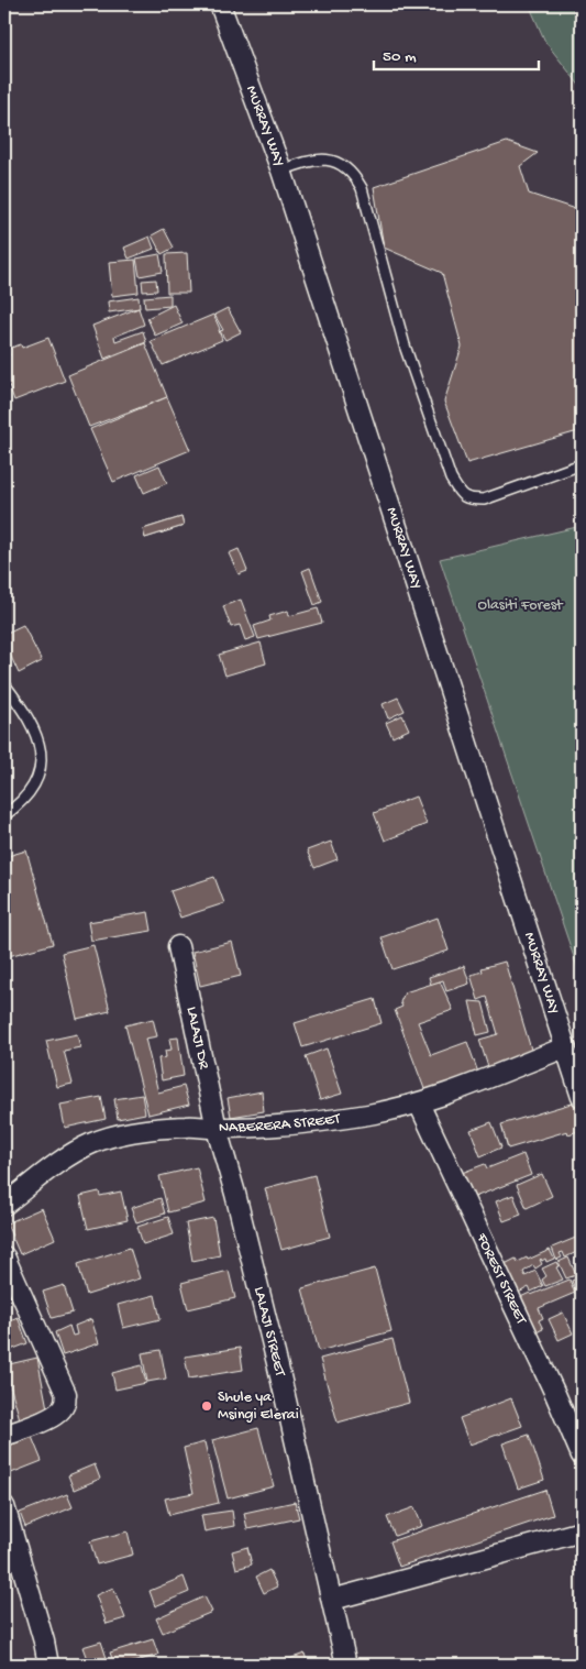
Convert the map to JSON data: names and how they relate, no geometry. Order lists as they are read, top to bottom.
{
  "streets": {
    "street": [
      "MURRAY WAY",
      "LALAJI DR",
      "NABERERA STREET",
      "FOREST STREET",
      "LALAJI STREET"
    ]
  },
  "crossings": [
    ["MURRAY WAY", "NABERERA STREET"],
    ["LALAJI DR", "NABERERA STREET"],
    ["LALAJI DR", "LALAJI STREET"],
    ["NABERERA STREET", "FOREST STREET"],
    ["NABERERA STREET", "LALAJI STREET"]
  ],
  "parks": ["Olasiti Forest"],
  "places": ["Shule ya Msingi Elerai"],
  "scale_bar": "50 m"
}
